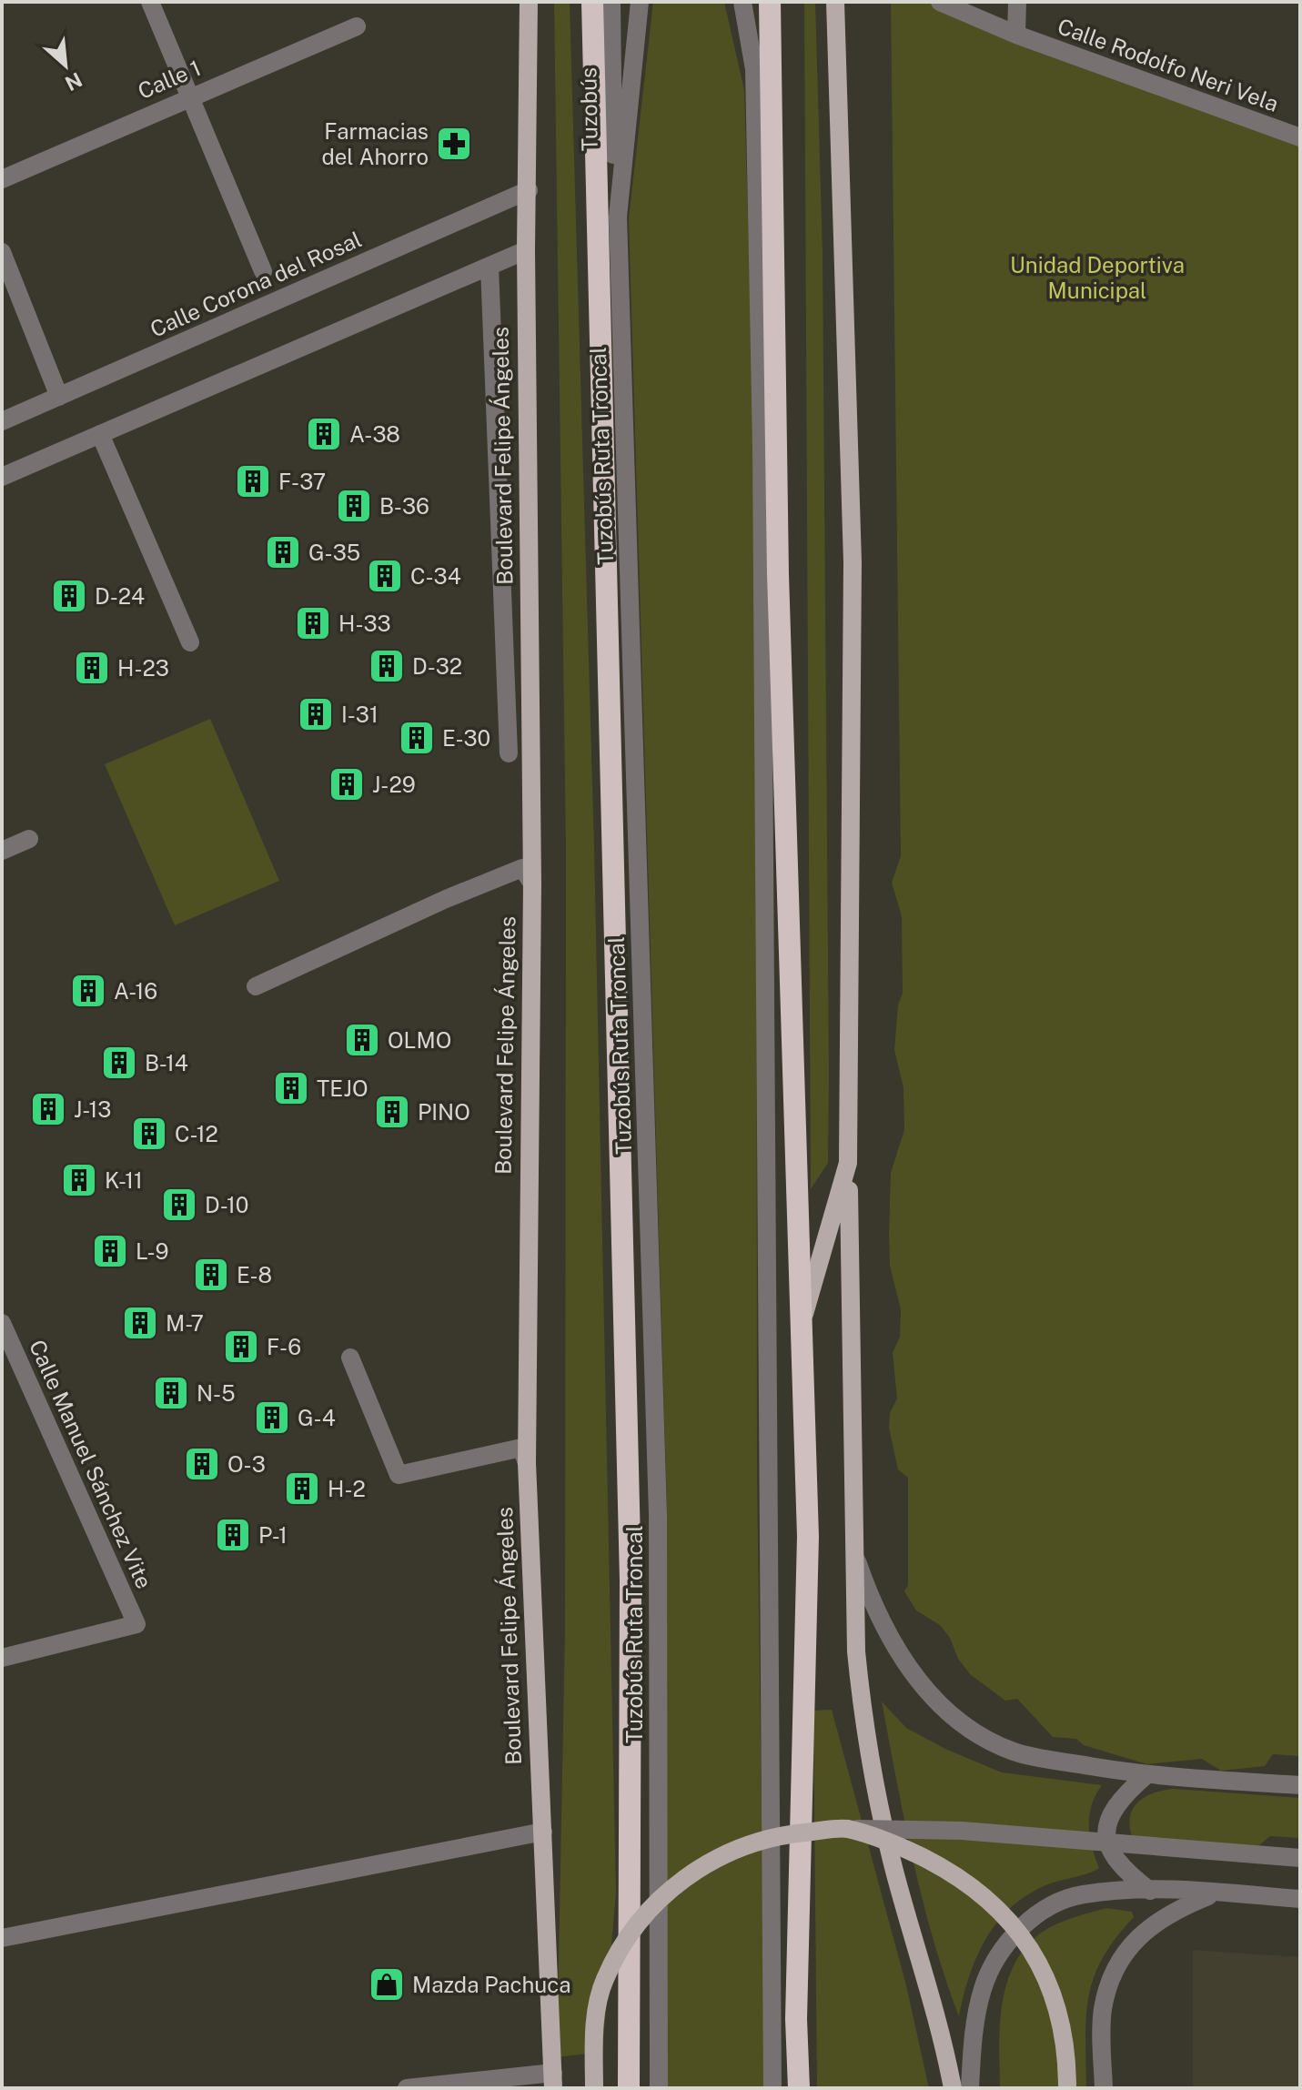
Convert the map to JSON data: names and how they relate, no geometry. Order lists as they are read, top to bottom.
{
  "streets": {
    "main road": ["Boulevard Felipe Ángeles"],
    "street": [
      "Calle Rodolfo Neri Vela",
      "Calle 1",
      "Tuzobús",
      "Calle Corona del Rosal",
      "Tuzobús Ruta Troncal",
      "Calle Manuel Sánchez Vite"
    ]
  },
  "crossings": [
    ["Tuzobús", "Tuzobús Ruta Troncal"],
    ["Calle Corona del Rosal", "Boulevard Felipe Ángeles"]
  ],
  "parks": ["Unidad Deportiva Municipal"],
  "places": {
    "pharmacy": ["Farmacias del Ahorro"],
    "building": [
      "A-38",
      "F-37",
      "B-36",
      "G-35",
      "C-34",
      "D-24",
      "H-33",
      "D-32",
      "H-23",
      "I-31",
      "E-30",
      "J-29",
      "A-16",
      "OLMO",
      "B-14",
      "TEJO",
      "J-13",
      "PINO",
      "C-12",
      "K-11",
      "D-10",
      "L-9",
      "E-8",
      "M-7",
      "F-6",
      "N-5",
      "G-4",
      "O-3",
      "H-2",
      "P-1"
    ],
    "shop": ["Mazda Pachuca"]
  },
  "north": "bottom right"
}
